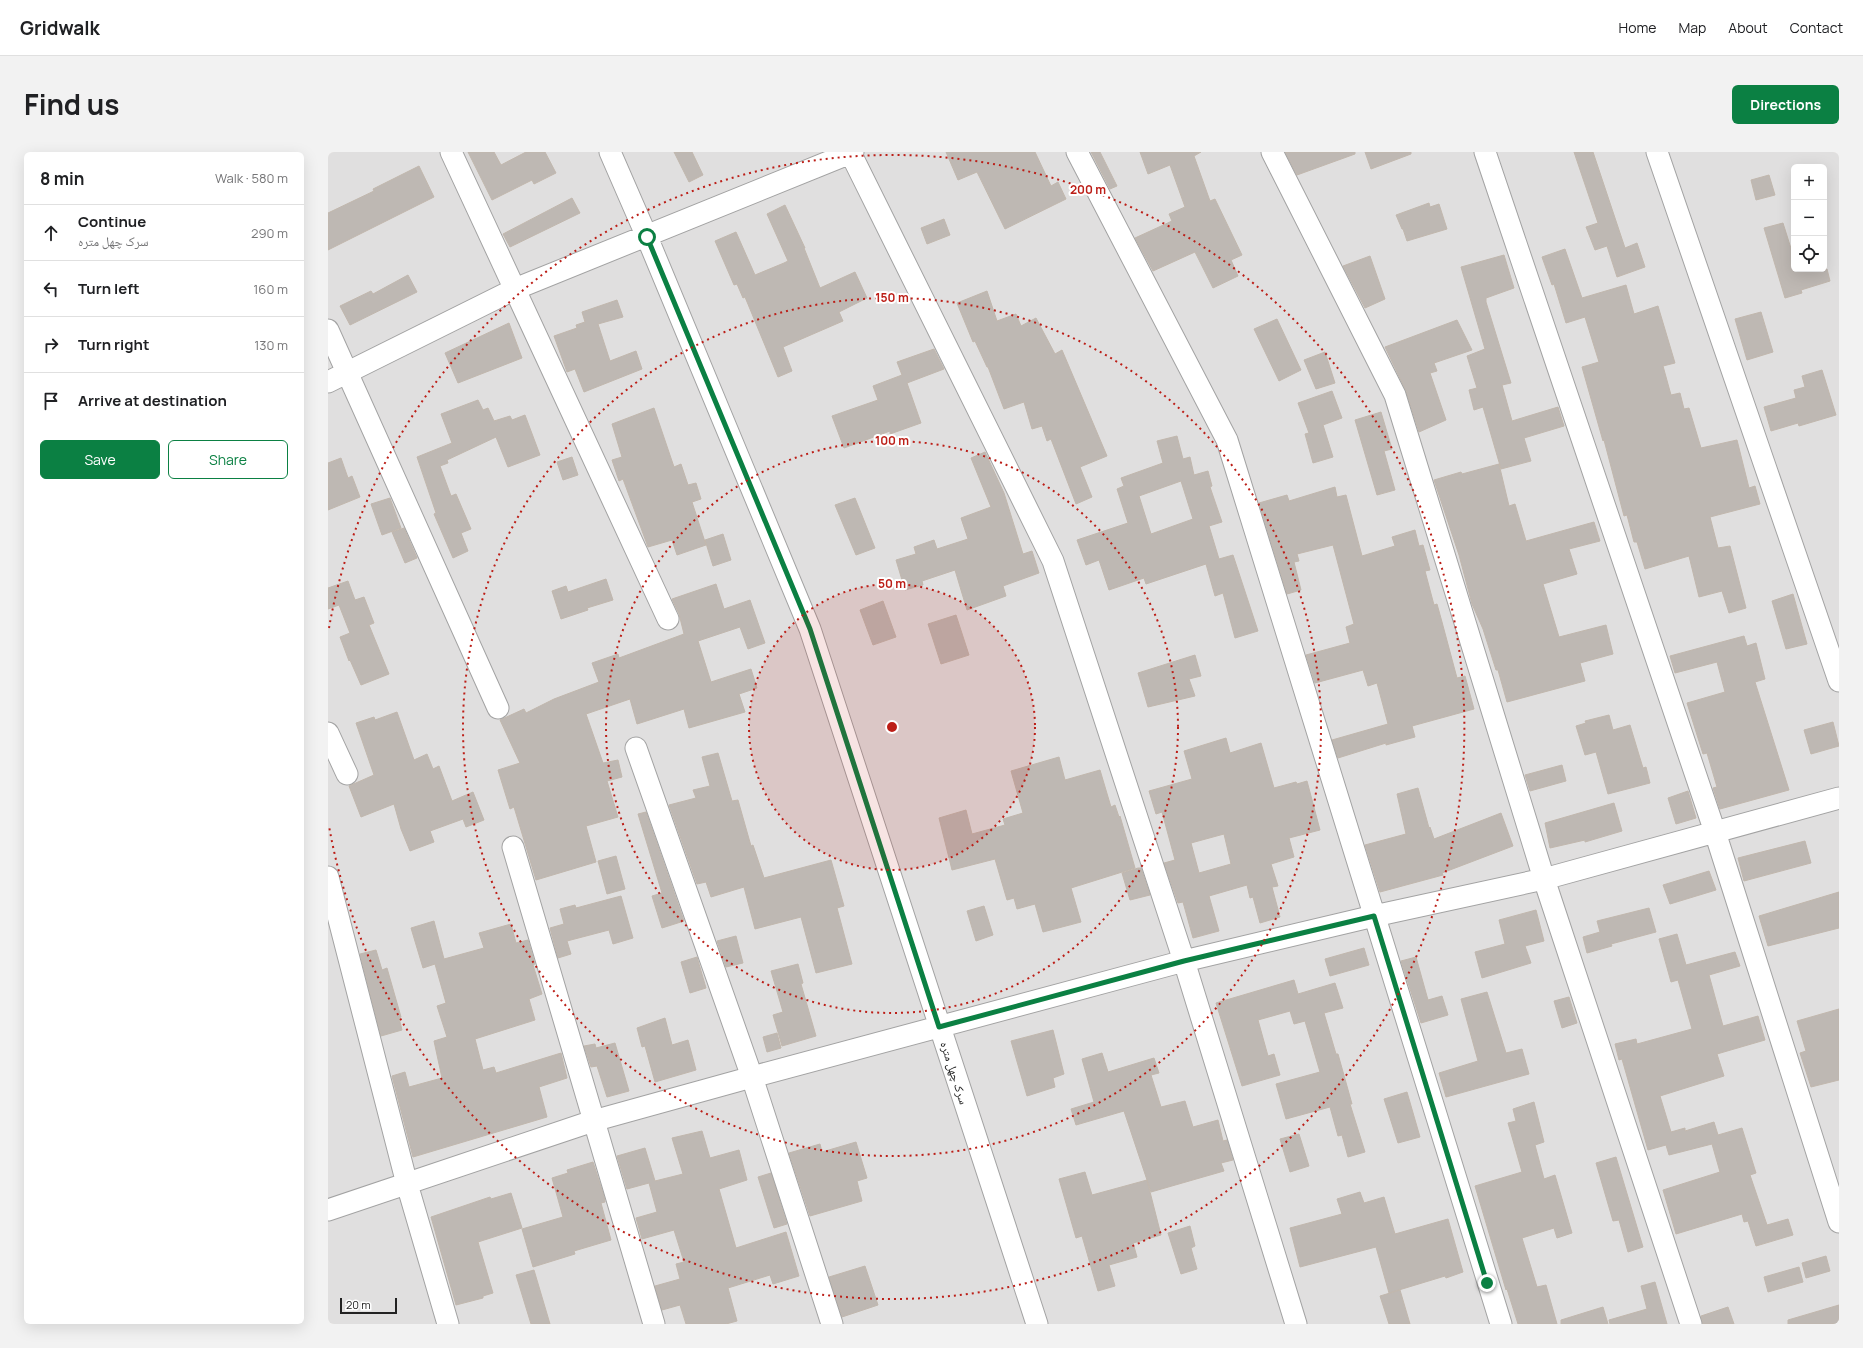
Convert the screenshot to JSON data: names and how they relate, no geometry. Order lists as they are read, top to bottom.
{
  "streets": {
    "street": ["سرک چهل متره"]
  },
  "scale_bar": "20 m",
  "page": {
    "header": "Gridwalk",
    "nav": [
      "Home",
      "Map",
      "About",
      "Contact"
    ],
    "title": "Find us",
    "buttons": [
      "Directions",
      ["Save", "Share"]
    ],
    "heading": ["8 min", "Walk · 580 m"],
    "map_buttons": ["+", "−"],
    "list": [
      ["Continue", "سرک چهل متره", "290 m"],
      ["Turn left", "160 m"],
      ["Turn right", "130 m"],
      "Arrive at destination"
    ],
    "scale": "20 m"
  },
  "rings": [
    "200 m",
    "150 m",
    "100 m",
    "50 m"
  ]
}
